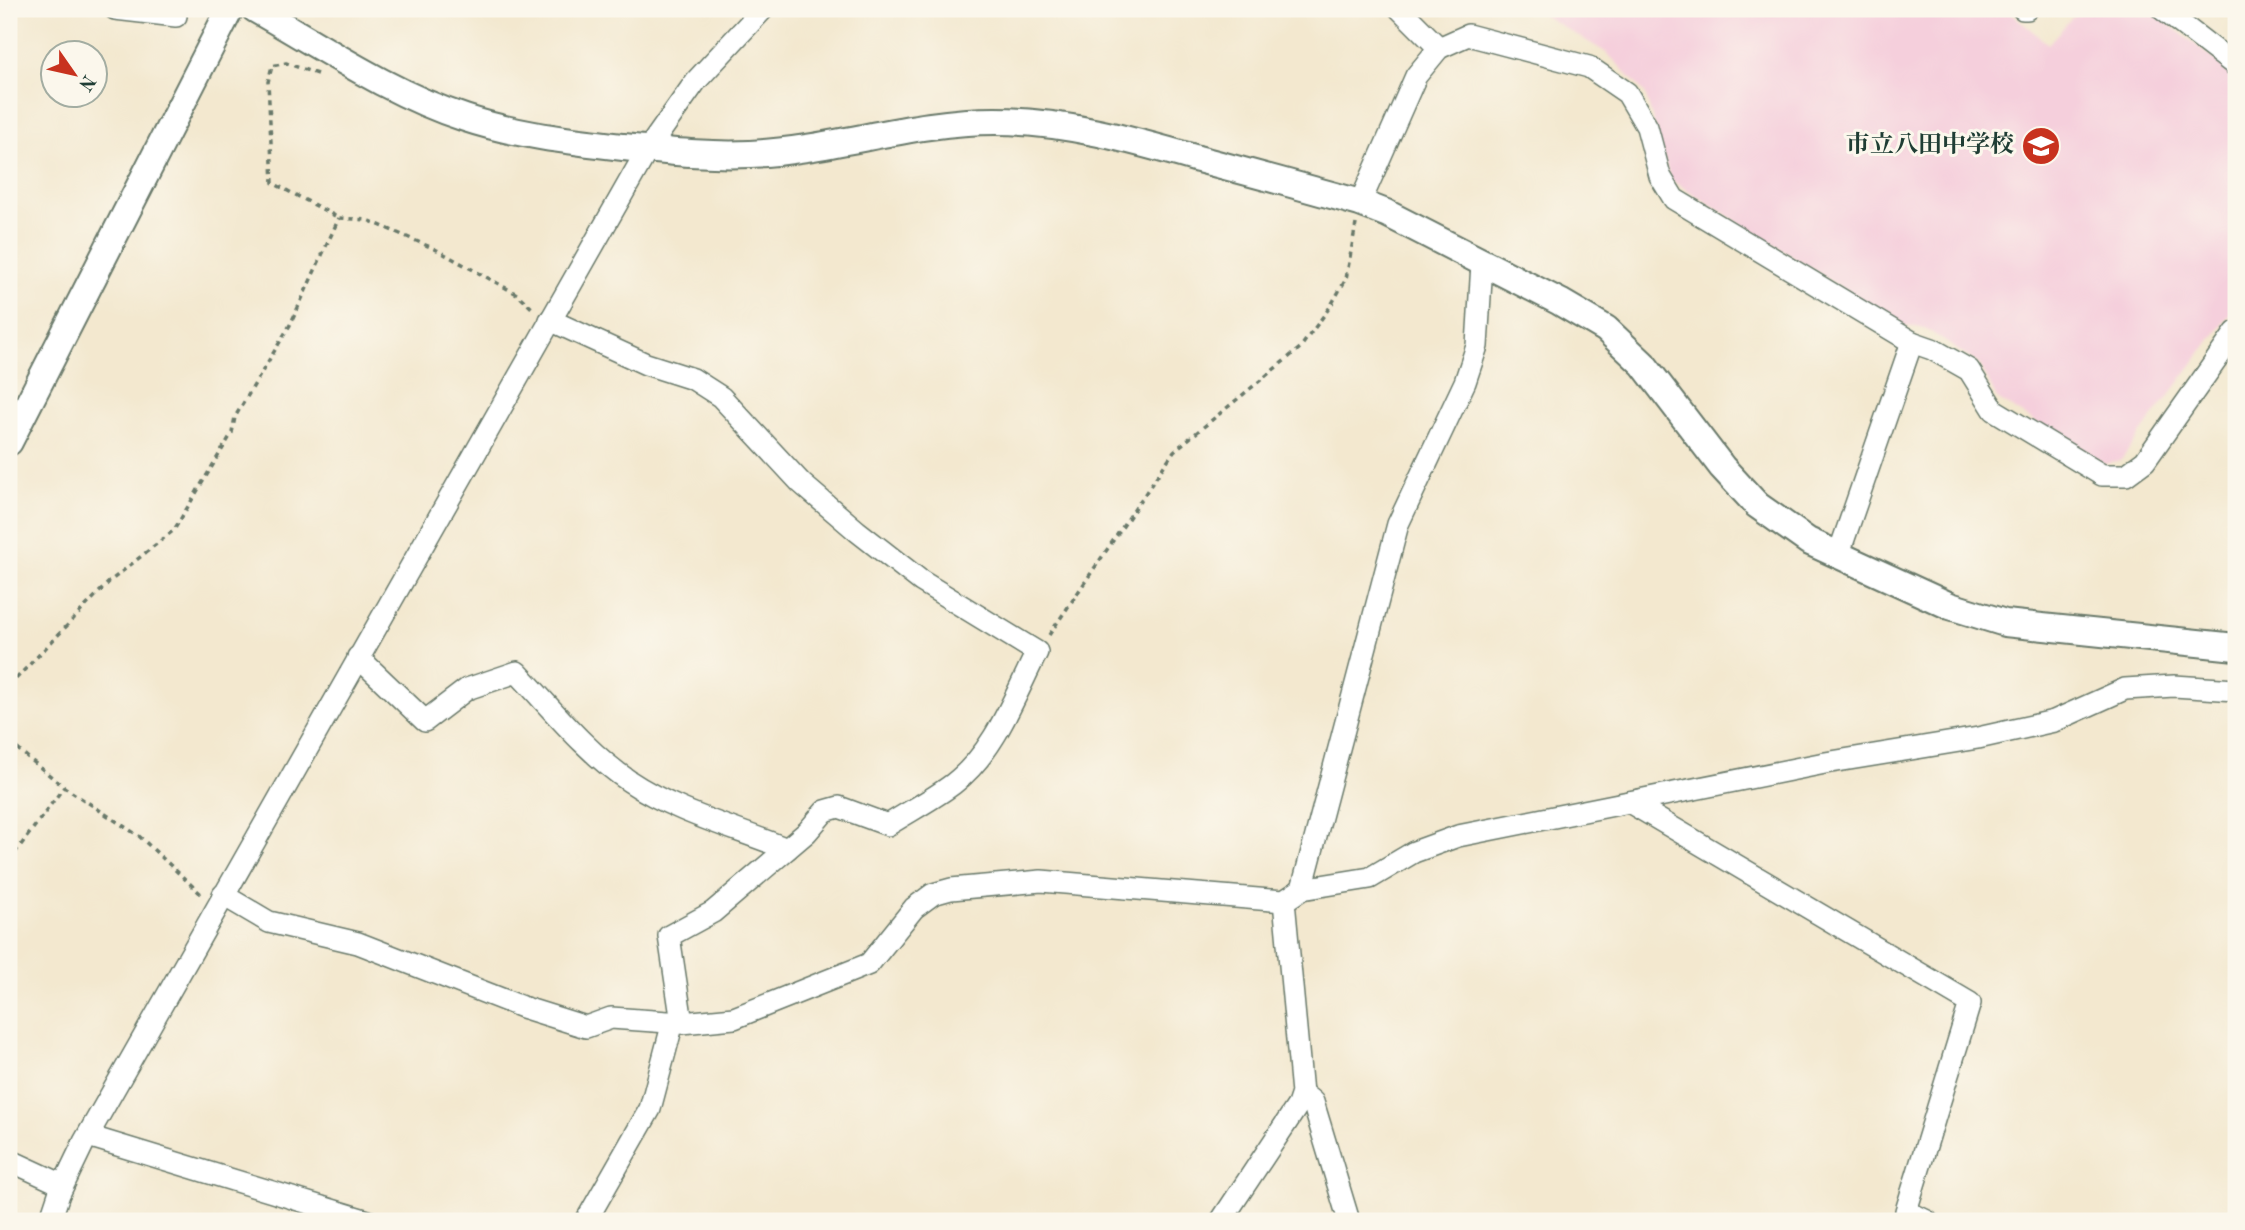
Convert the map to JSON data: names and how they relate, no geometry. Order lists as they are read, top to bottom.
{
  "places": {
    "school or university": ["市立八田中学校"]
  },
  "north": "bottom right"
}
